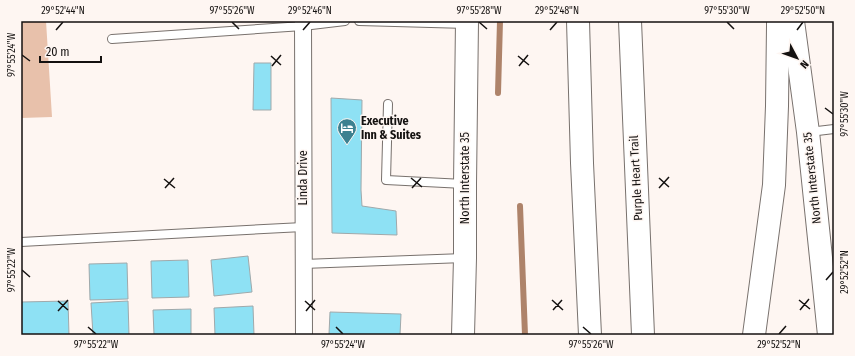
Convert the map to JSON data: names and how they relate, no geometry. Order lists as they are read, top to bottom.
{
  "streets": {
    "main road": ["North Interstate 35", "Purple Heart Trail"],
    "street": ["Linda Drive"]
  },
  "places": {
    "hotel": ["Executive Inn & Suites"]
  },
  "scale_bar": "20 m",
  "north": "bottom right",
  "coordinates": [
    "29°52'44\"N",
    "97°55'26\"W",
    "29°52'46\"N",
    "97°55'28\"W",
    "29°52'48\"N",
    "97°55'30\"W",
    "29°52'50\"N",
    "97°55'24\"W",
    "97°55'22\"W",
    "29°52'52\"N"
  ]
}
